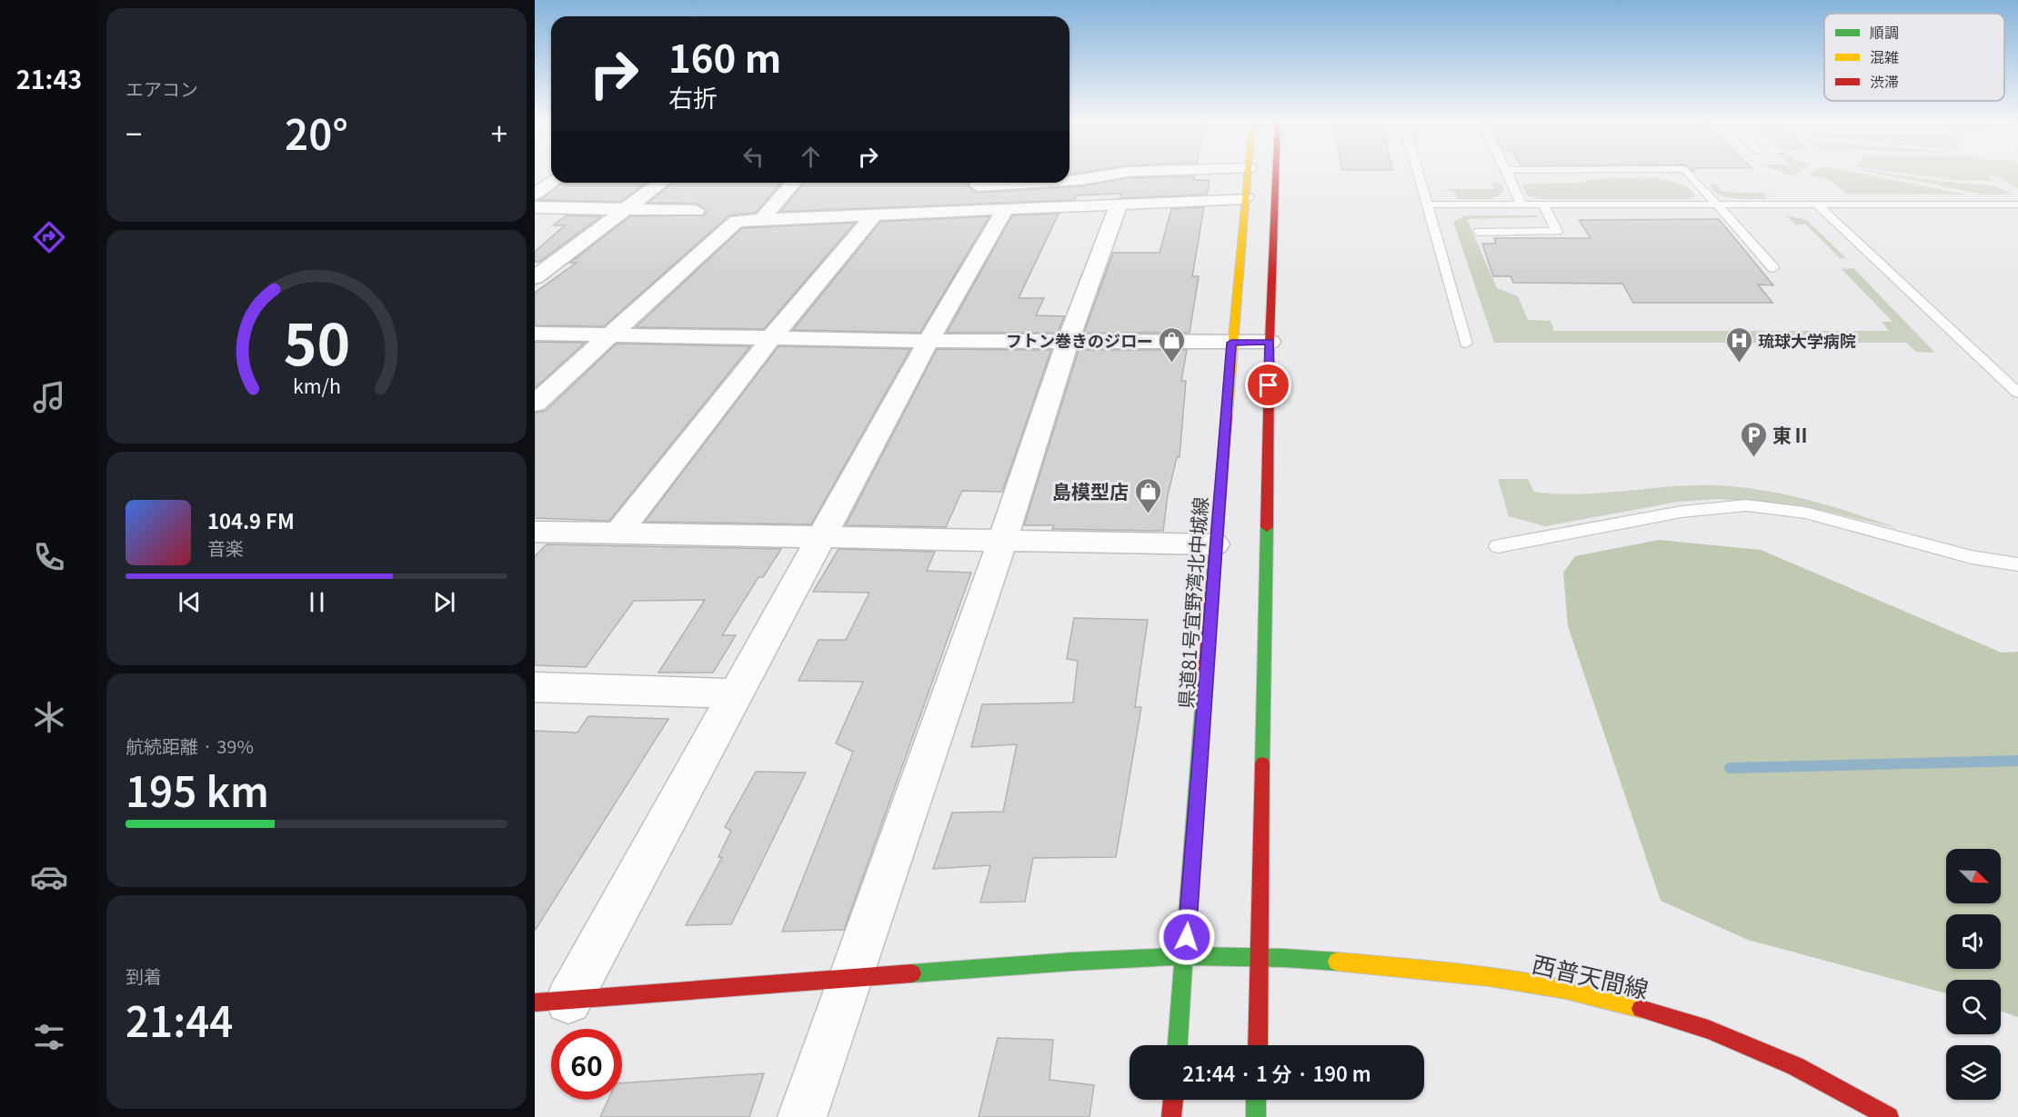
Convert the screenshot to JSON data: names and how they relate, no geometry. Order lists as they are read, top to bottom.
{
  "streets": {
    "main road": ["県道81号宜野湾北中城線", "西普天間線"]
  },
  "crossings": [
    ["県道81号宜野湾北中城線", "西普天間線"]
  ],
  "places": {
    "shop": ["フトン巻きのジロー", "島模型店"],
    "hospital": ["琉球大学病院"],
    "parking": ["東Ⅱ"]
  },
  "legend": ["順調", "混雑", "渋滞"],
  "north": "bottom right",
  "page": {
    "tabs": "21:43",
    "tile": [
      "エアコン",
      ["航続距離 · 39%", "195 km"],
      ["到着", "21:44"]
    ],
    "turn": ["160 m", "右折"],
    "heat": ["−", "20°", "+"],
    "song": ["104.9 FM", "音楽"],
    "limit": "60",
    "trip": "21:44 · 1 分 · 190 m",
    "gauge": ["50", "km/h"]
  }
}
